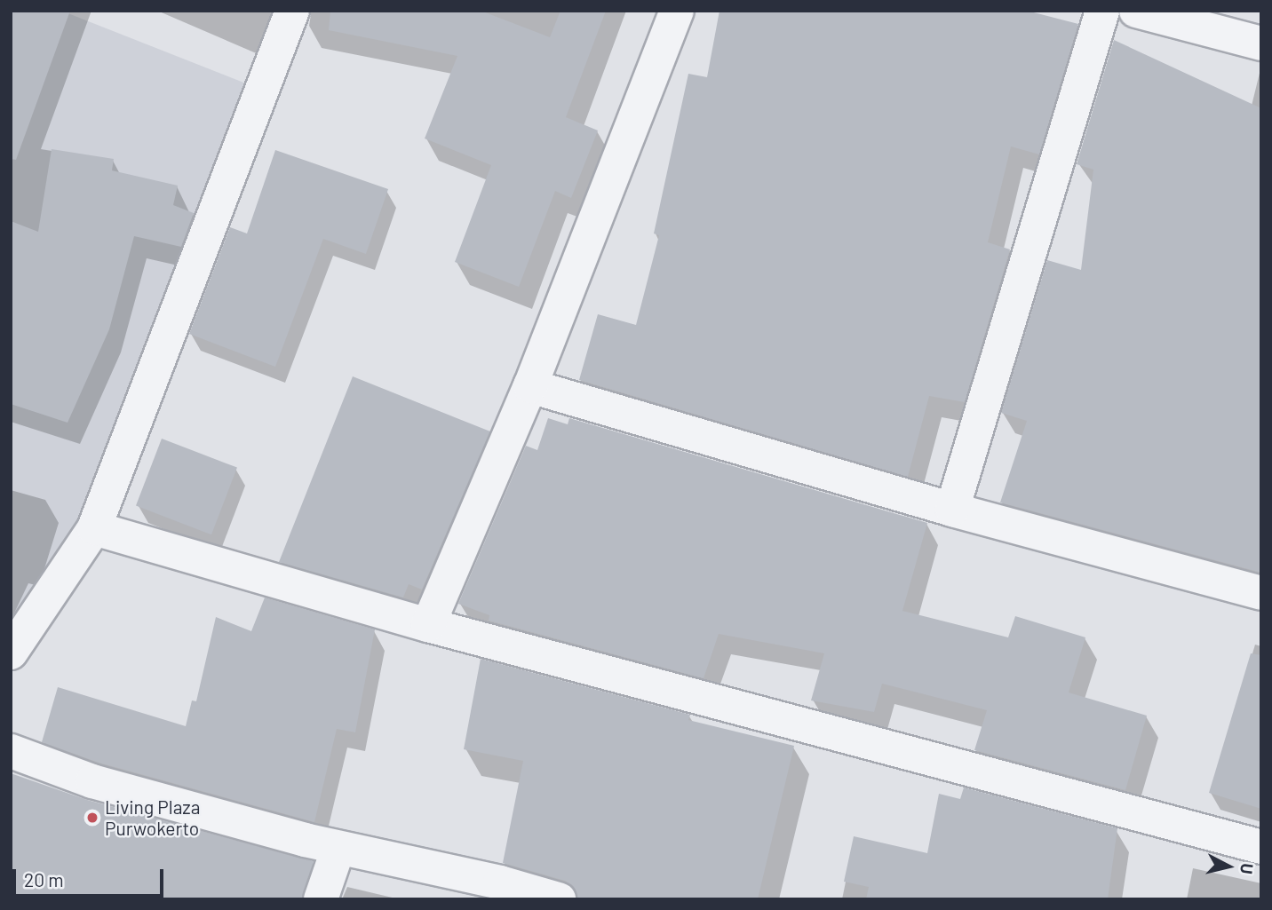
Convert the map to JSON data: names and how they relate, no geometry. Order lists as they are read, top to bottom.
{
  "places": ["Living Plaza Purwokerto"],
  "scale_bar": "20 m",
  "north": "right"
}
